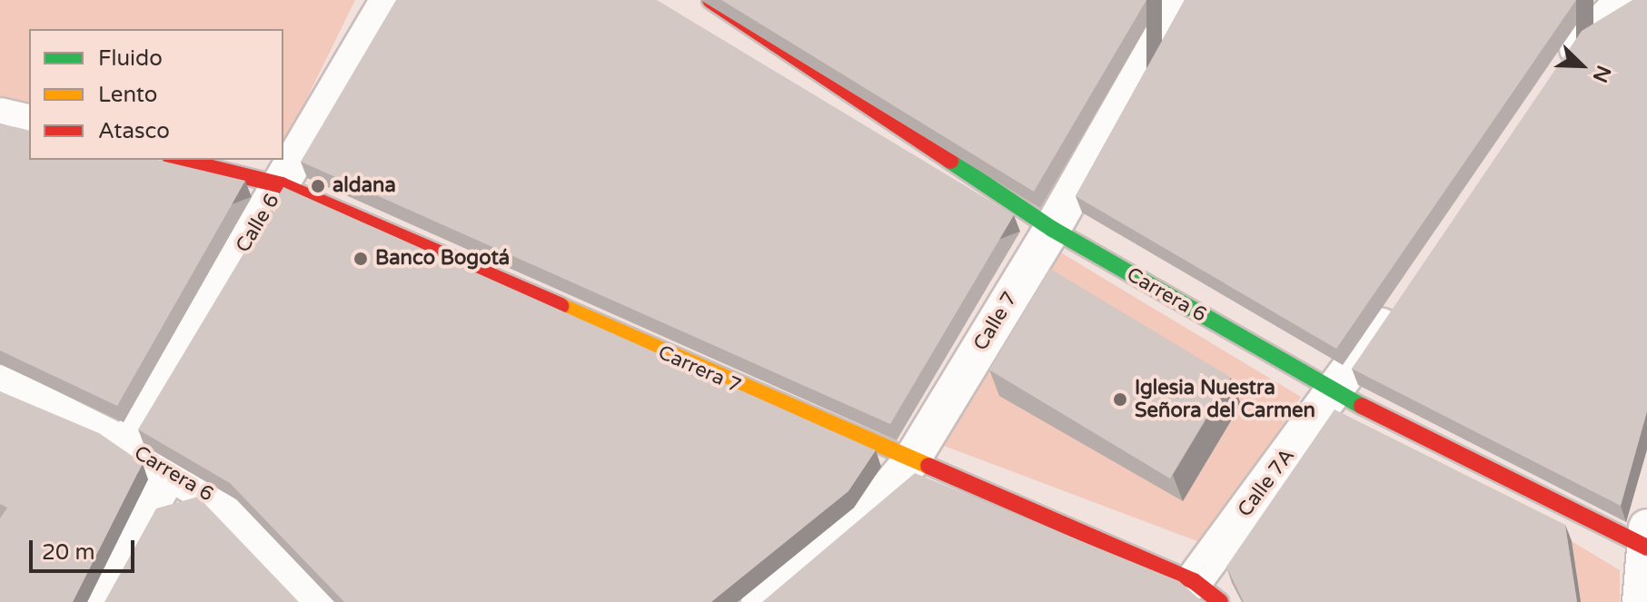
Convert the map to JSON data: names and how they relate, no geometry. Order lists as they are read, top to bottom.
{
  "streets": {
    "street": [
      "Calle 6",
      "Carrera 6",
      "Calle 7",
      "Carrera 7",
      "Calle 7A"
    ]
  },
  "crossings": [
    ["Calle 6", "Carrera 6"],
    ["Calle 6", "Carrera 7"],
    ["Carrera 6", "Calle 7"],
    ["Carrera 6", "Calle 7A"],
    ["Calle 7", "Carrera 7"],
    ["Carrera 7", "Calle 7A"]
  ],
  "places": ["aldana", "Banco Bogotá", "Iglesia Nuestra Señora del Carmen"],
  "legend": ["Fluido", "Lento", "Atasco"],
  "scale_bar": "20 m",
  "north": "bottom right"
}
